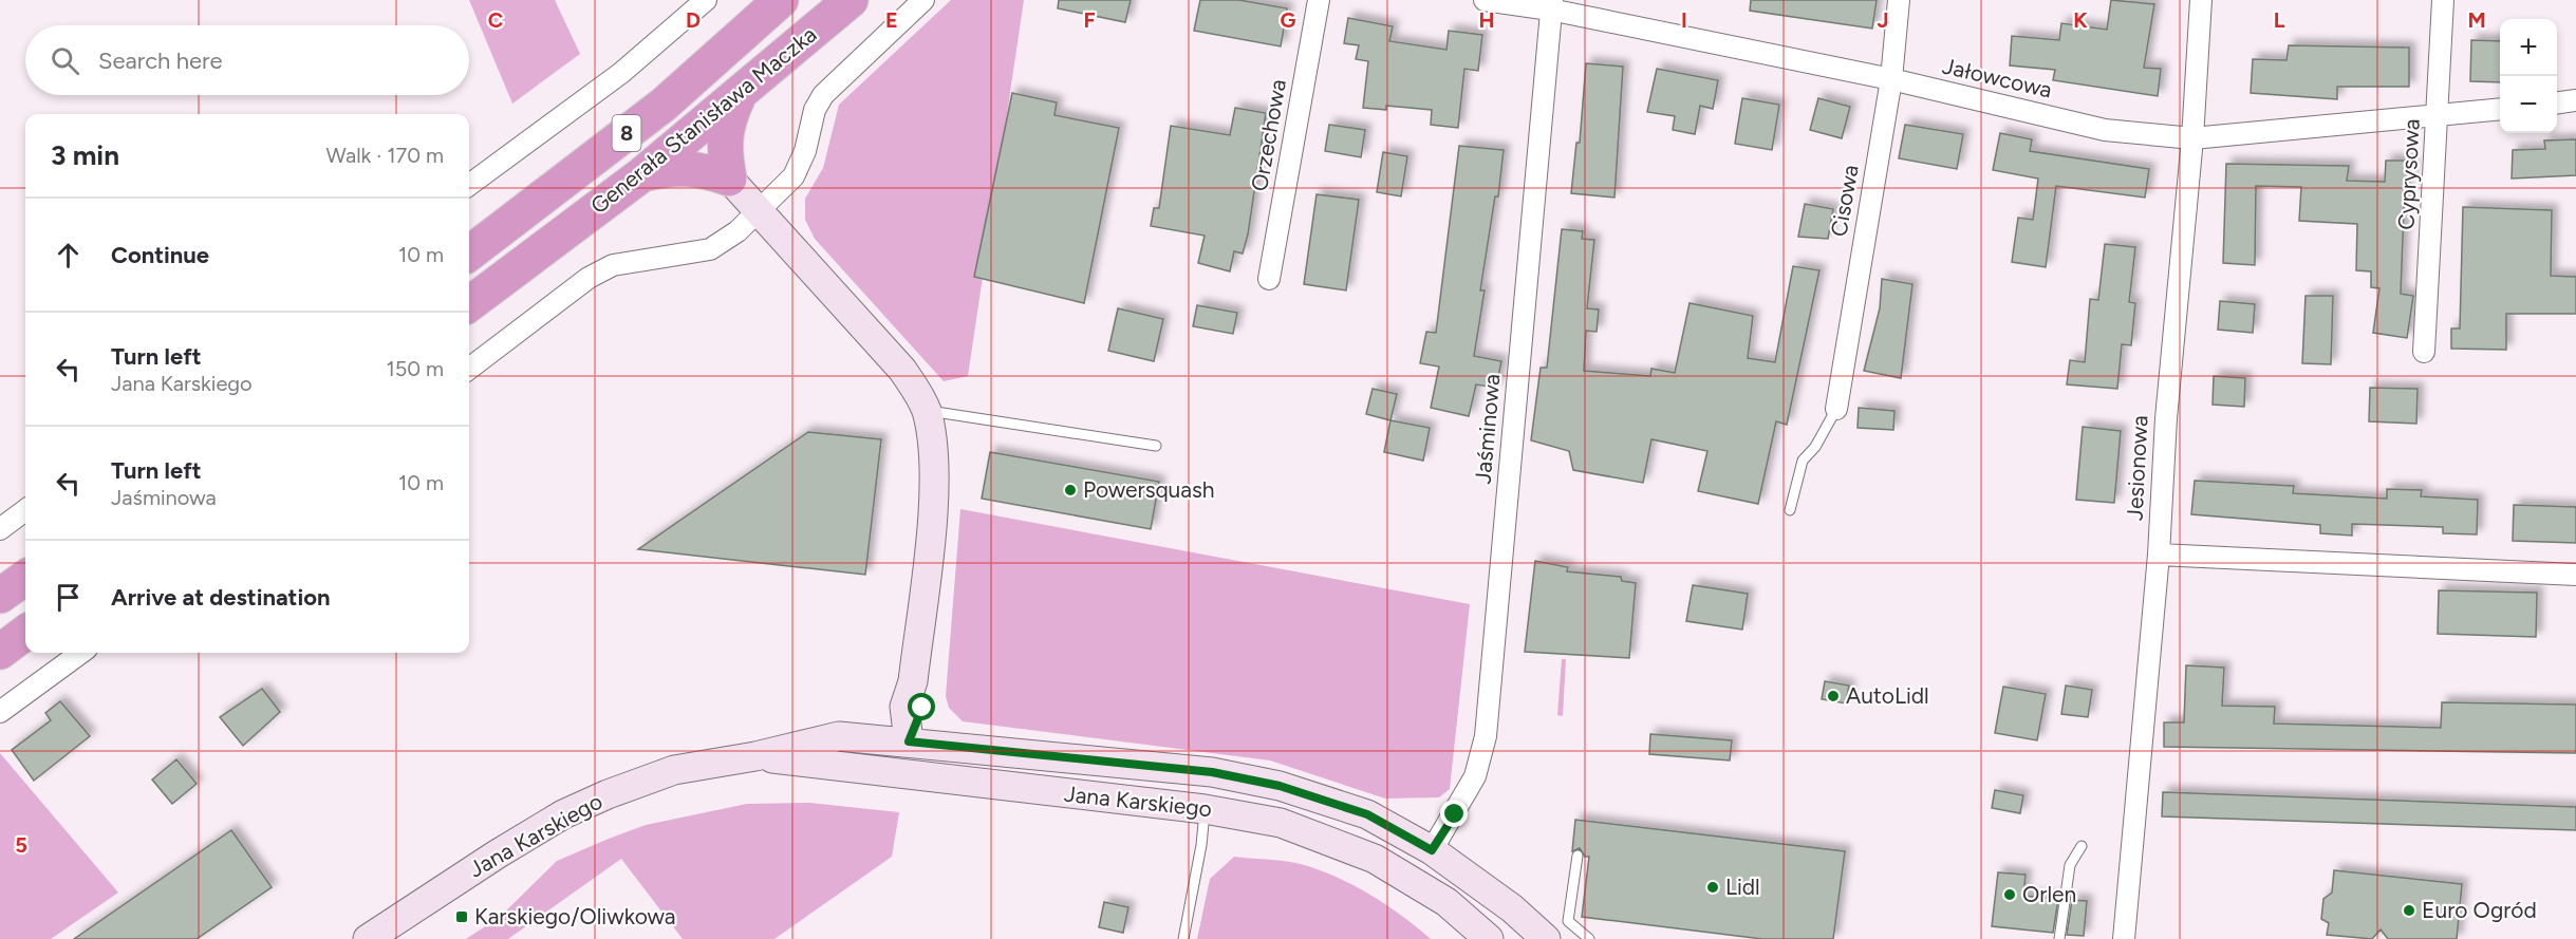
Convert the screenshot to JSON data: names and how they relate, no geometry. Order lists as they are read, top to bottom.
{
  "streets": {
    "highway": ["Generała Stanisława Maczka", "8"],
    "street": [
      "Jałowcowa",
      "Orzechowa",
      "Cyprysowa",
      "Cisowa",
      "Jaśminowa",
      "Jesionowa",
      "Jana Karskiego"
    ]
  },
  "crossings": [
    ["Jałowcowa", "Cyprysowa"],
    ["Jałowcowa", "Cisowa"],
    ["Jałowcowa", "Jaśminowa"],
    ["Jałowcowa", "Jesionowa"],
    ["Jaśminowa", "Jana Karskiego"]
  ],
  "places": {
    "other": [
      "Powersquash",
      "AutoLidl",
      "Lidl",
      "Orlen",
      "Euro Ogród"
    ],
    "transit": ["Karskiego/Oliwkowa"]
  },
  "page": {
    "map_buttons": ["+", "−"],
    "search": "Search here",
    "heading": ["3 min", "Walk · 170 m"],
    "list": [
      ["Continue", "10 m"],
      ["Turn left", "Jana Karskiego", "150 m"],
      ["Turn left", "Jaśminowa", "10 m"],
      "Arrive at destination"
    ]
  },
  "grid": {
    "columns": [
      "C",
      "D",
      "E",
      "F",
      "G",
      "H",
      "I",
      "J",
      "K",
      "L",
      "M"
    ],
    "rows": ["5"]
  }
}
